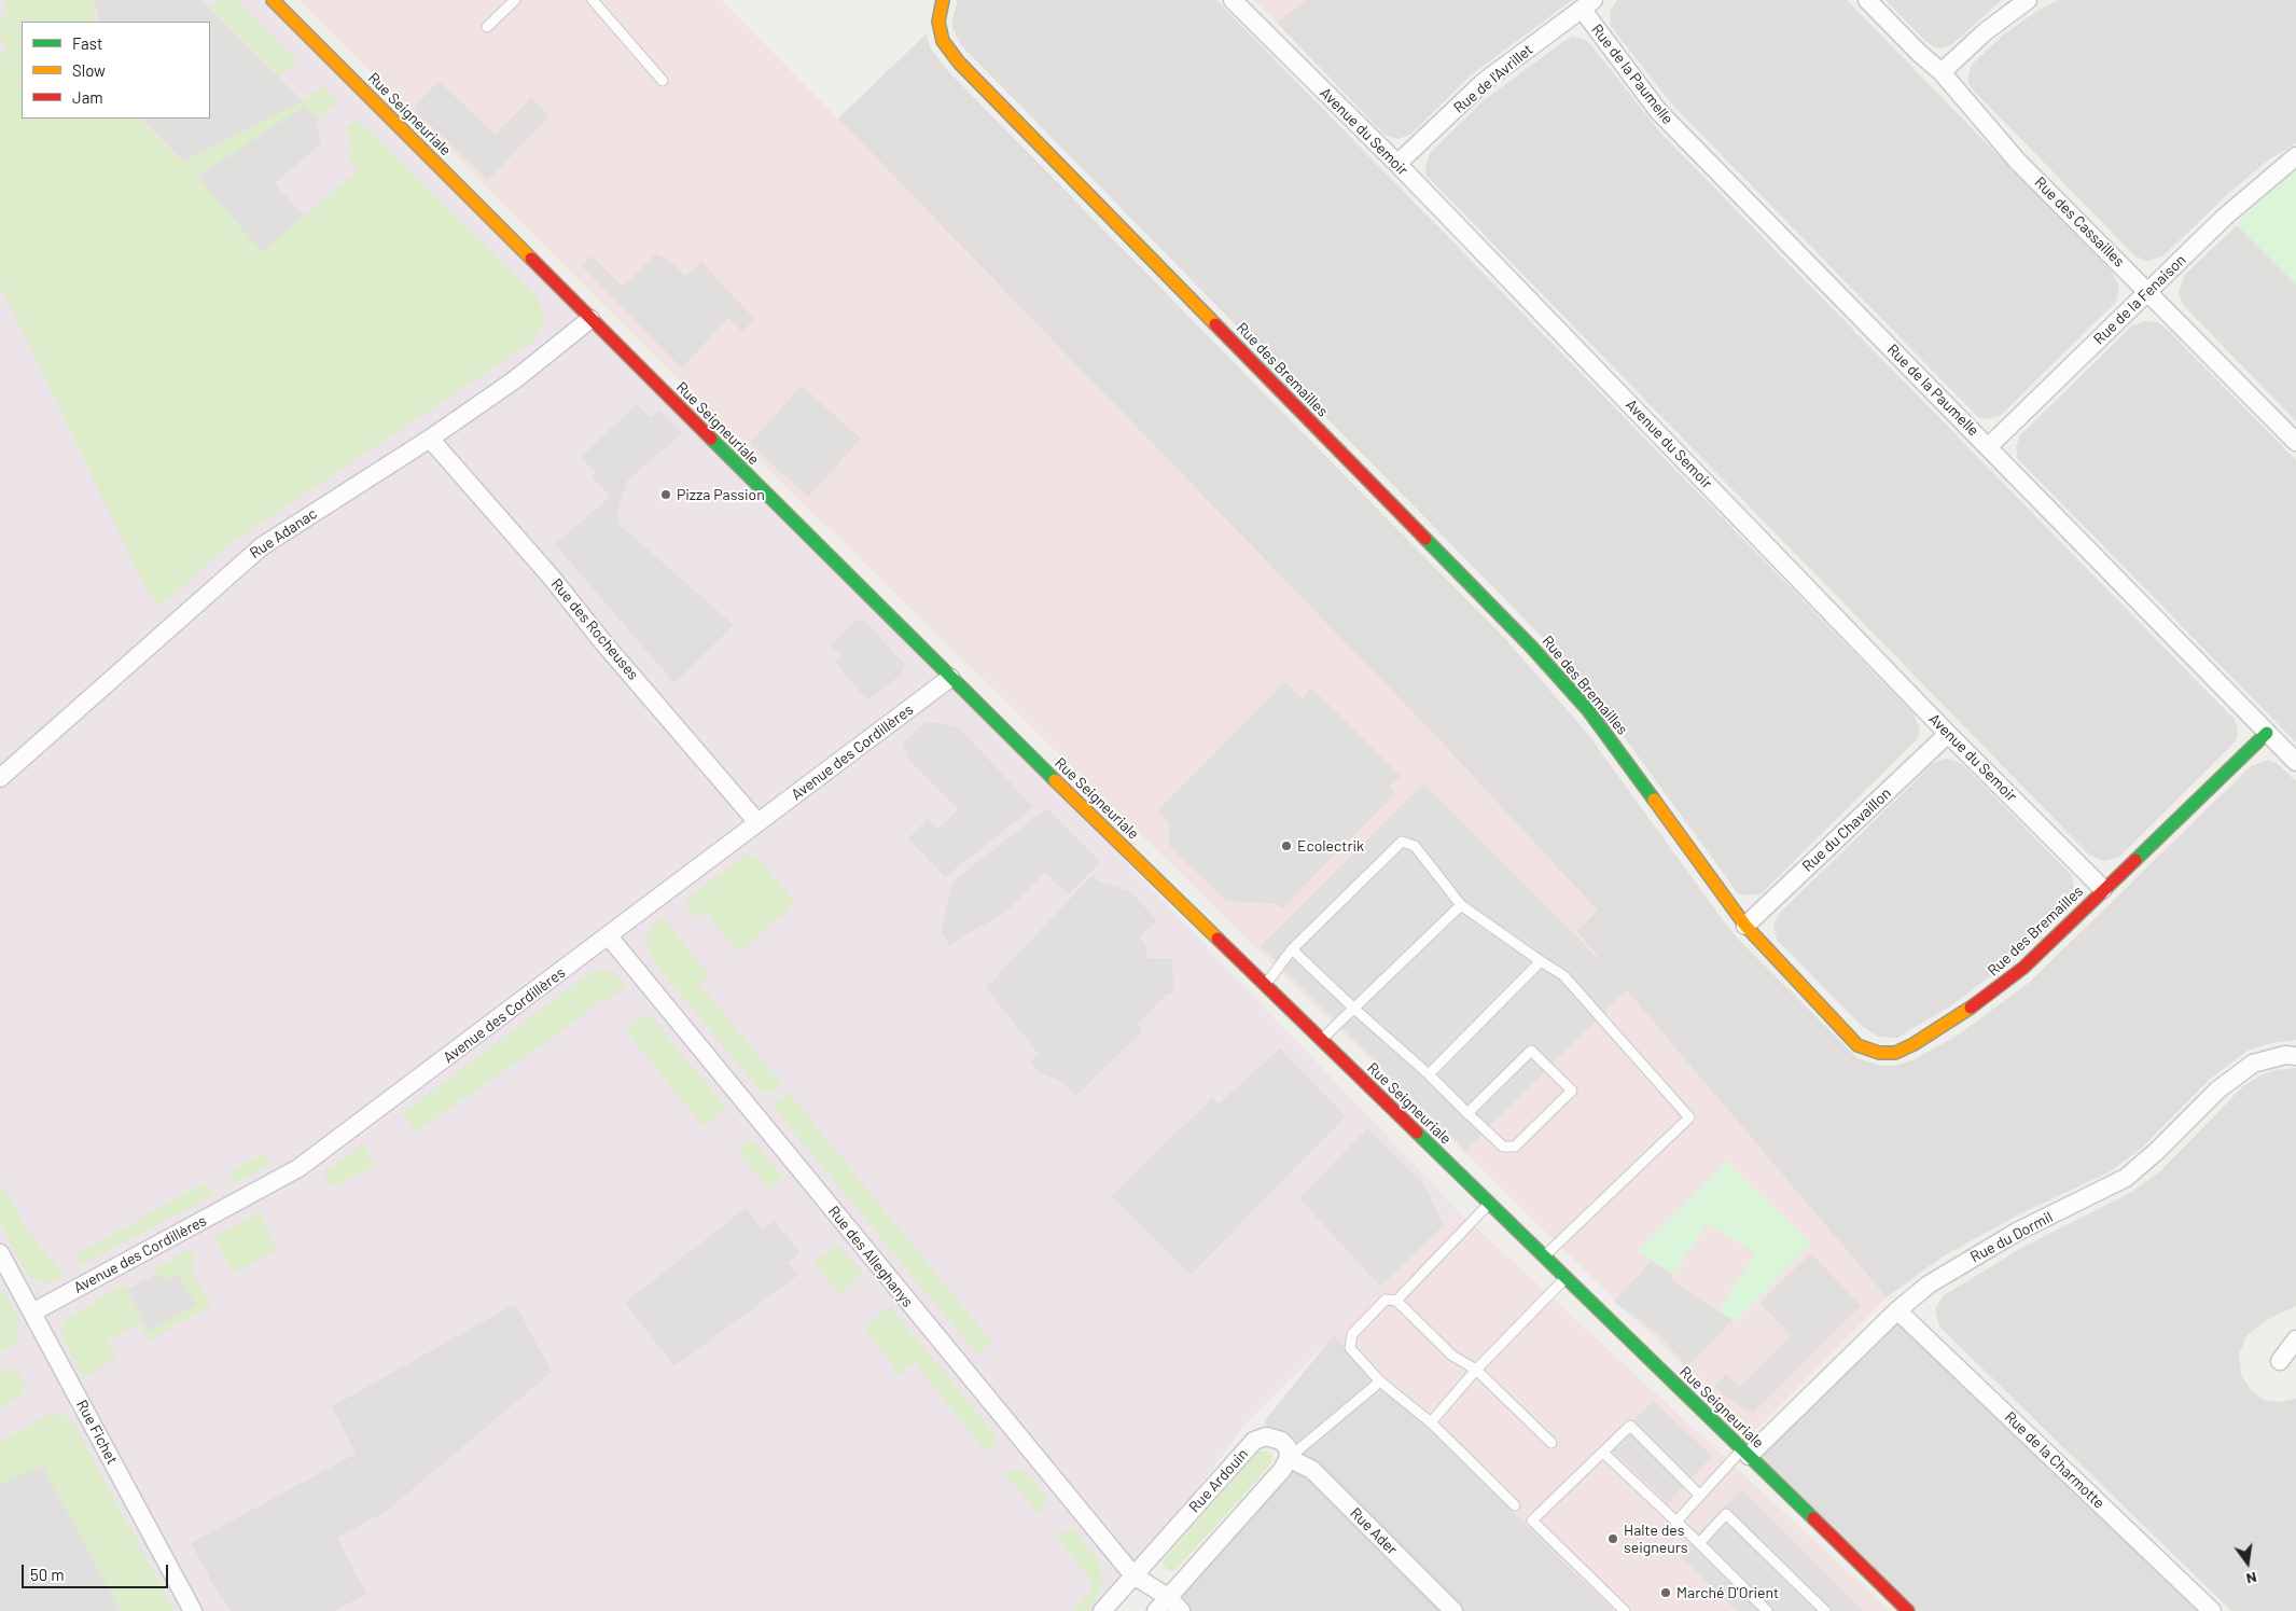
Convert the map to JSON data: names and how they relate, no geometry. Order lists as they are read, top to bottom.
{
  "streets": {
    "street": [
      "Rue de la Paumelle",
      "Rue de l'Avrillet",
      "Rue Seigneuriale",
      "Avenue du Semoir",
      "Rue des Cassailles",
      "Rue de la Fenaison",
      "Rue des Bremailles",
      "Rue Adanac",
      "Rue des Rocheuses",
      "Avenue des Cordillères",
      "Rue du Chavaillon",
      "Rue du Dormil",
      "Rue des Alleghanys",
      "Rue Fichet",
      "Rue de la Charmotte",
      "Rue Ardouin",
      "Rue Ader"
    ]
  },
  "crossings": [
    ["Rue de la Paumelle", "Rue de l'Avrillet"],
    ["Rue de la Paumelle", "Rue de la Fenaison"],
    ["Rue de la Paumelle", "Rue des Bremailles"],
    ["Rue de l'Avrillet", "Avenue du Semoir"],
    ["Rue Seigneuriale", "Rue Adanac"],
    ["Rue Seigneuriale", "Avenue des Cordillères"],
    ["Rue Seigneuriale", "Rue du Dormil"],
    ["Avenue du Semoir", "Rue des Bremailles"],
    ["Avenue du Semoir", "Rue du Chavaillon"],
    ["Rue des Cassailles", "Rue de la Fenaison"],
    ["Rue des Bremailles", "Rue du Chavaillon"],
    ["Rue Adanac", "Rue des Rocheuses"],
    ["Rue des Rocheuses", "Avenue des Cordillères"],
    ["Avenue des Cordillères", "Rue des Alleghanys"],
    ["Avenue des Cordillères", "Rue Fichet"],
    ["Rue du Dormil", "Rue de la Charmotte"],
    ["Rue des Alleghanys", "Rue Ardouin"],
    ["Rue Ardouin", "Rue Ader"]
  ],
  "places": [
    "Pizza Passion",
    "Ecolectrik",
    "Halte des seigneurs",
    "Marché D'Orient"
  ],
  "legend": ["Fast", "Slow", "Jam"],
  "scale_bar": "50 m",
  "north": "bottom"
}
